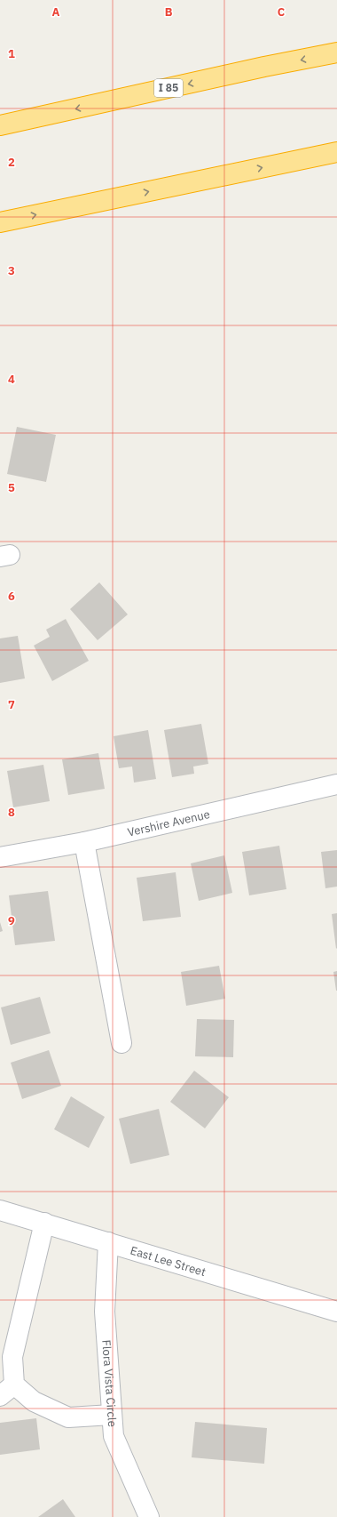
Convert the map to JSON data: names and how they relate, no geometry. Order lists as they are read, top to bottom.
{
  "streets": {
    "highway": ["I 85"],
    "street": ["Vershire Avenue", "East Lee Street", "Flora Vista Circle"]
  },
  "crossings": [
    ["East Lee Street", "Flora Vista Circle"]
  ],
  "grid": {
    "columns": ["A", "B", "C"],
    "rows": [
      "1",
      "2",
      "3",
      "4",
      "5",
      "6",
      "7",
      "8",
      "9"
    ]
  }
}
